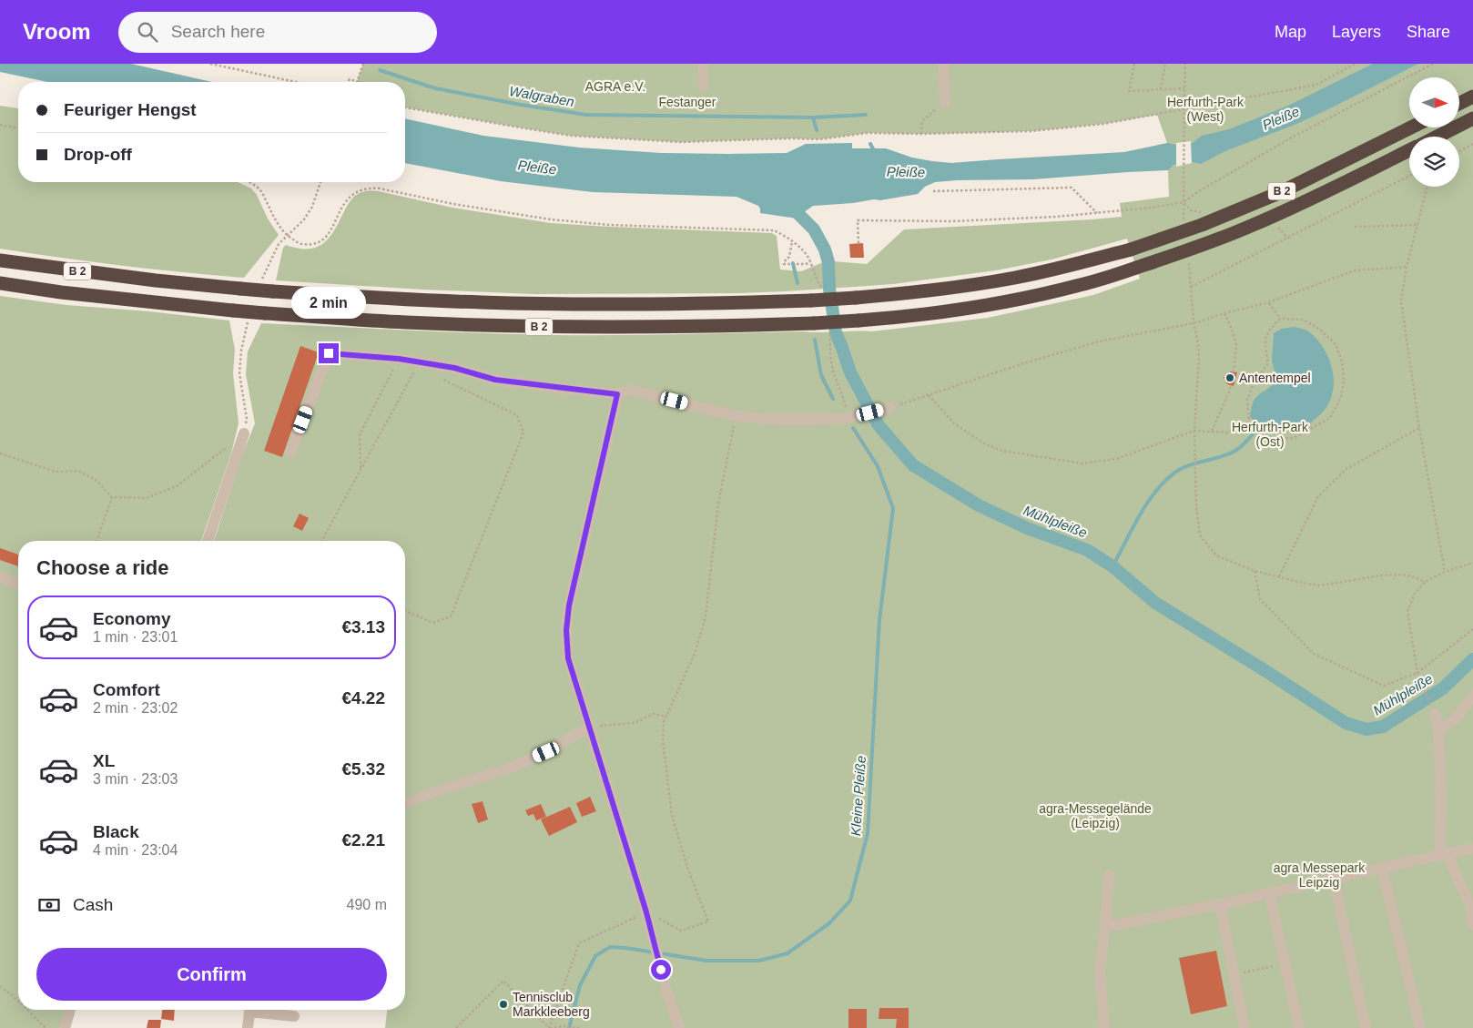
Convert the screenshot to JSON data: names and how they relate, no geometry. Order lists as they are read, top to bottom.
{
  "streets": {
    "highway": ["B 2"]
  },
  "water": [
    "Walgraben",
    "Pleiße",
    "Mühlpleiße",
    "Kleine Pleiße"
  ],
  "parks": [
    "AGRA e.V.",
    "Festanger",
    "Herfurth-Park (West)",
    "Herfurth-Park (Ost)",
    "agra-Messegelände (Leipzig)",
    "agra Messepark Leipzig"
  ],
  "places": ["Antentempel", "Tennisclub Markkleeberg"],
  "north": "right",
  "page": {
    "header": "Vroom",
    "search": "Search here",
    "nav": ["Map", "Layers", "Share"],
    "banner": ["Feuriger Hengst", "Drop-off"],
    "bubble": "2 min",
    "heading": "Choose a ride",
    "list": [
      {
        "name": "Economy",
        "note": "1 min · 23:01",
        "value": "€3.13"
      },
      {
        "name": "Comfort",
        "note": "2 min · 23:02",
        "value": "€4.22"
      },
      {
        "name": "XL",
        "note": "3 min · 23:03",
        "value": "€5.32"
      },
      {
        "name": "Black",
        "note": "4 min · 23:04",
        "value": "€2.21"
      }
    ],
    "pay": ["Cash", "490 m"],
    "buttons": "Confirm"
  }
}
